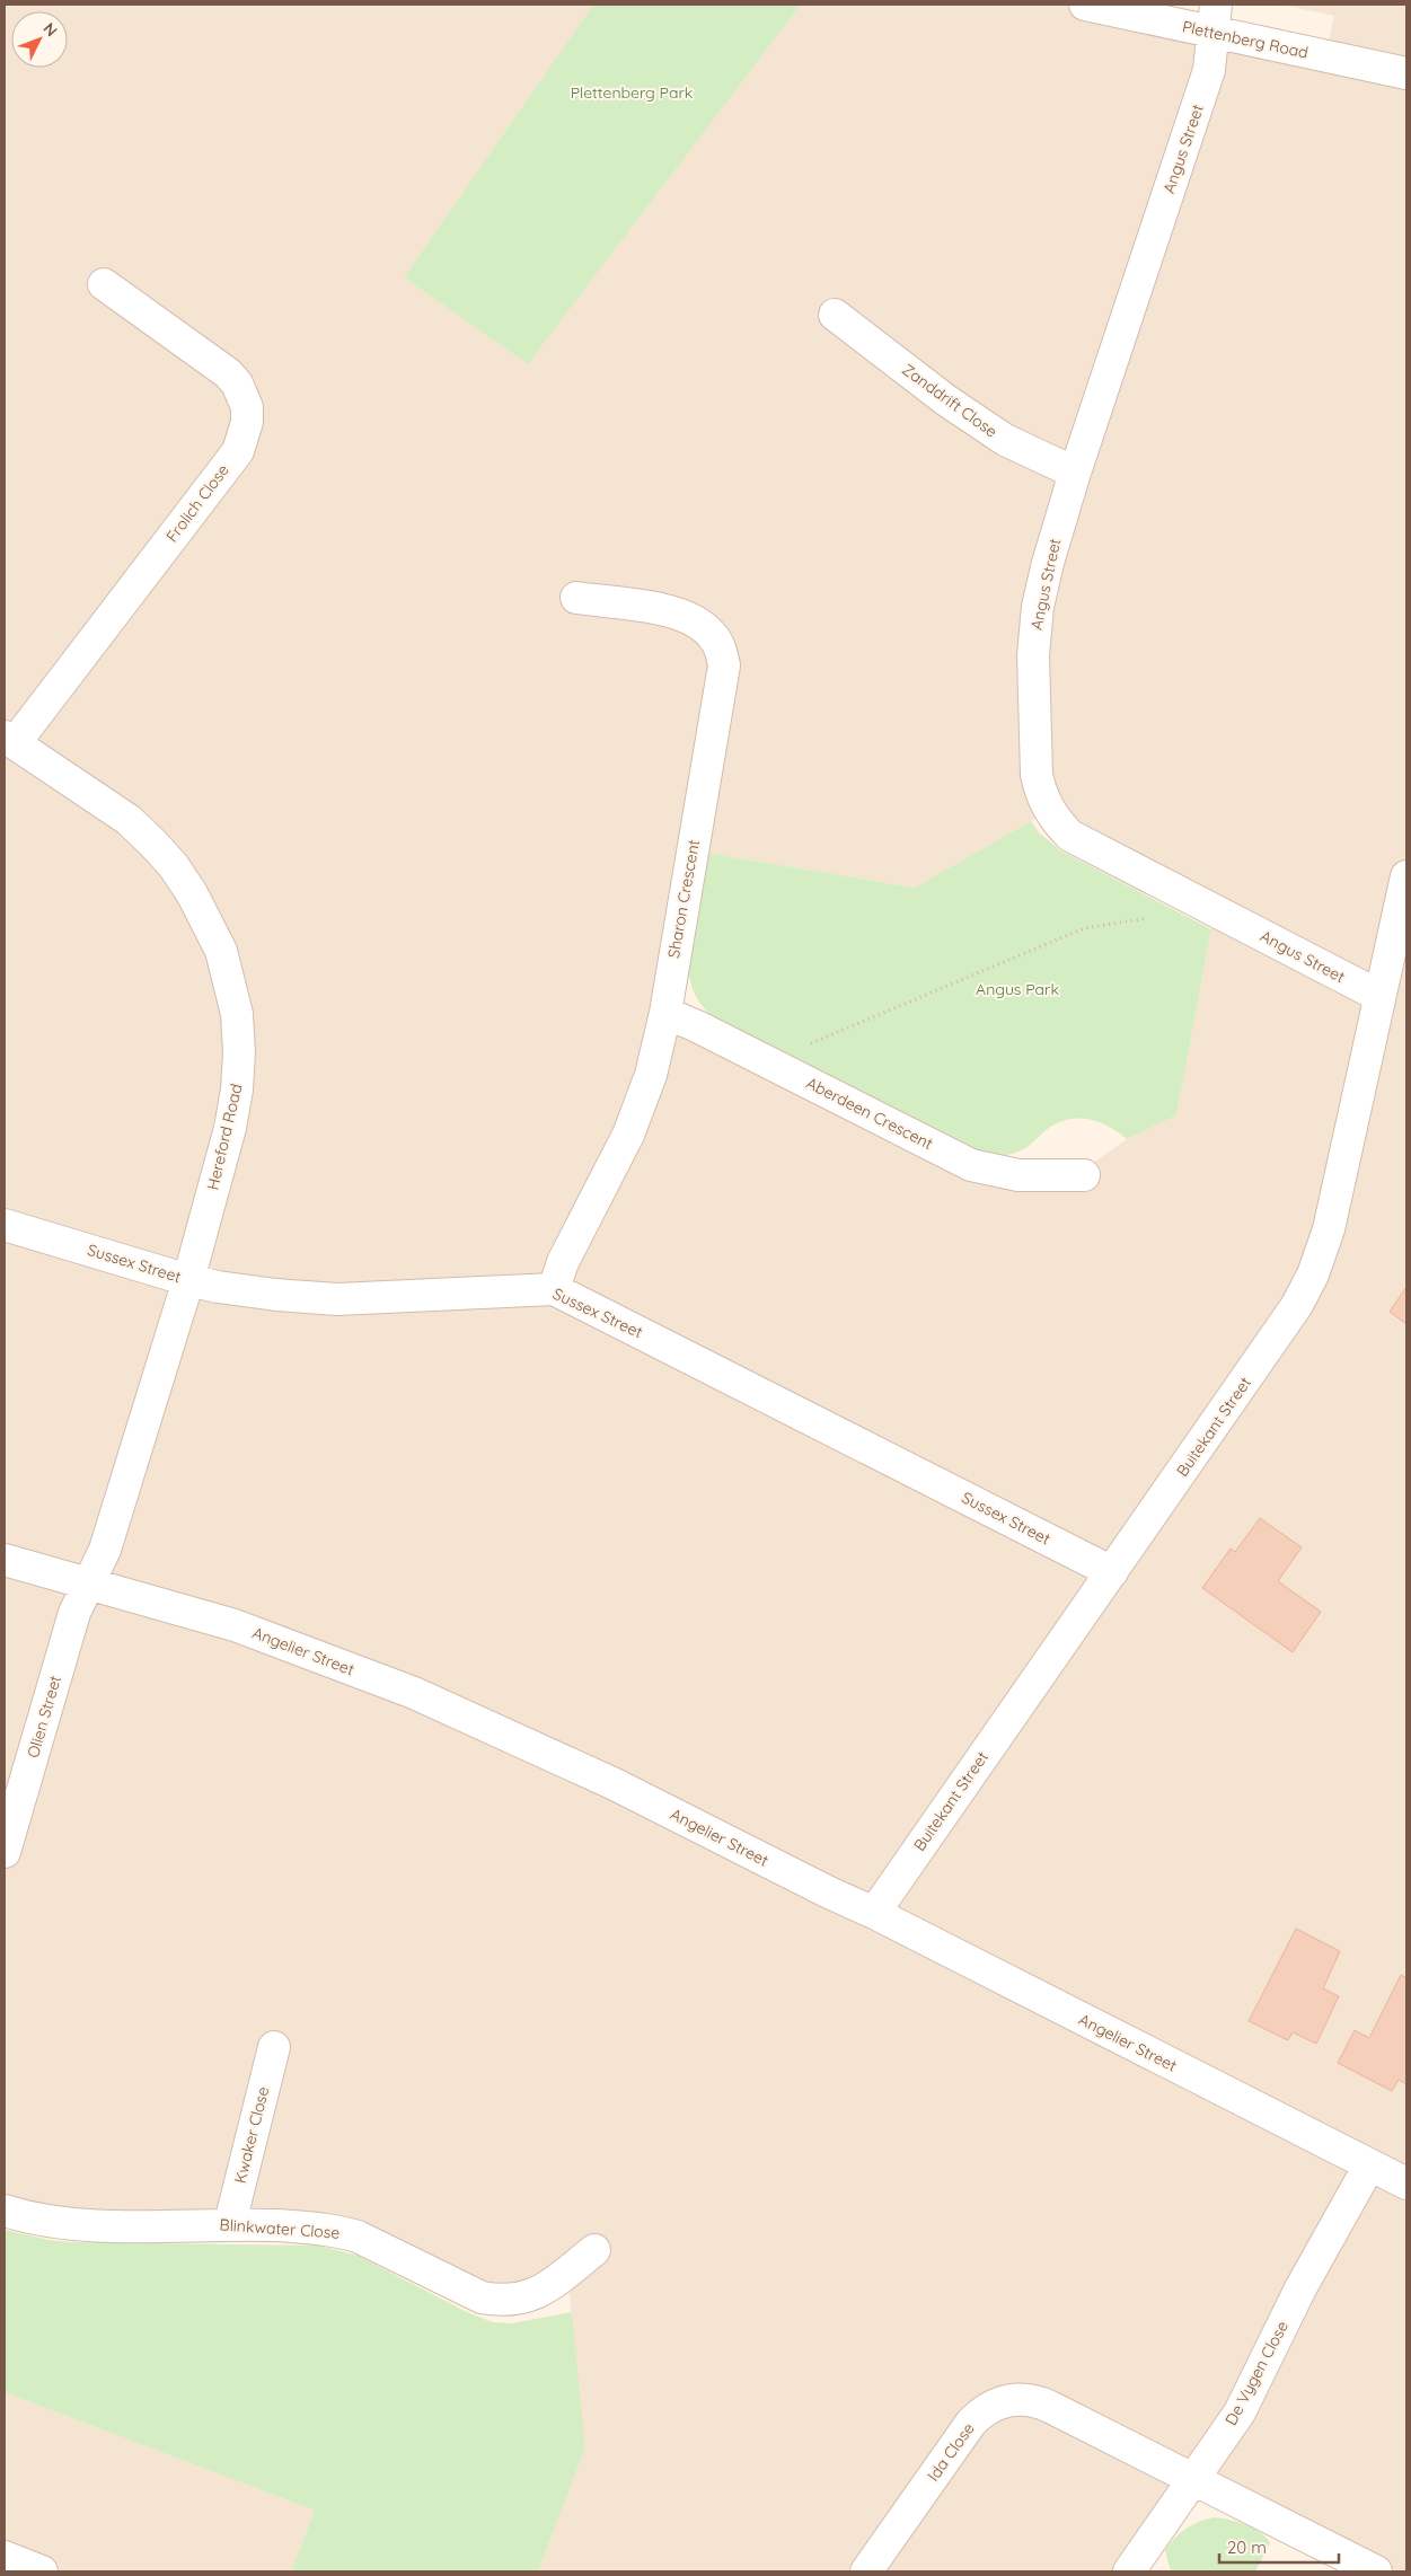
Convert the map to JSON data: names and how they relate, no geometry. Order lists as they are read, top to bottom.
{
  "streets": {
    "street": [
      "Plettenberg Road",
      "Angus Street",
      "Zanddrift Close",
      "Frolich Close",
      "Sharon Crescent",
      "Aberdeen Crescent",
      "Hereford Road",
      "Sussex Street",
      "Buitekant Street",
      "Angelier Street",
      "Olien Street",
      "Kwaker Close",
      "Blinkwater Close",
      "De Vygen Close",
      "Ida Close"
    ]
  },
  "crossings": [
    ["Plettenberg Road", "Angus Street"],
    ["Angus Street", "Zanddrift Close"],
    ["Angus Street", "Buitekant Street"],
    ["Frolich Close", "Hereford Road"],
    ["Sharon Crescent", "Aberdeen Crescent"],
    ["Sharon Crescent", "Sussex Street"],
    ["Hereford Road", "Sussex Street"],
    ["Hereford Road", "Angelier Street"],
    ["Hereford Road", "Olien Street"],
    ["Sussex Street", "Buitekant Street"],
    ["Buitekant Street", "Angelier Street"],
    ["Angelier Street", "Olien Street"],
    ["Angelier Street", "De Vygen Close"],
    ["Kwaker Close", "Blinkwater Close"],
    ["De Vygen Close", "Ida Close"]
  ],
  "parks": ["Plettenberg Park", "Angus Park"],
  "scale_bar": "20 m",
  "north": "top right"
}
